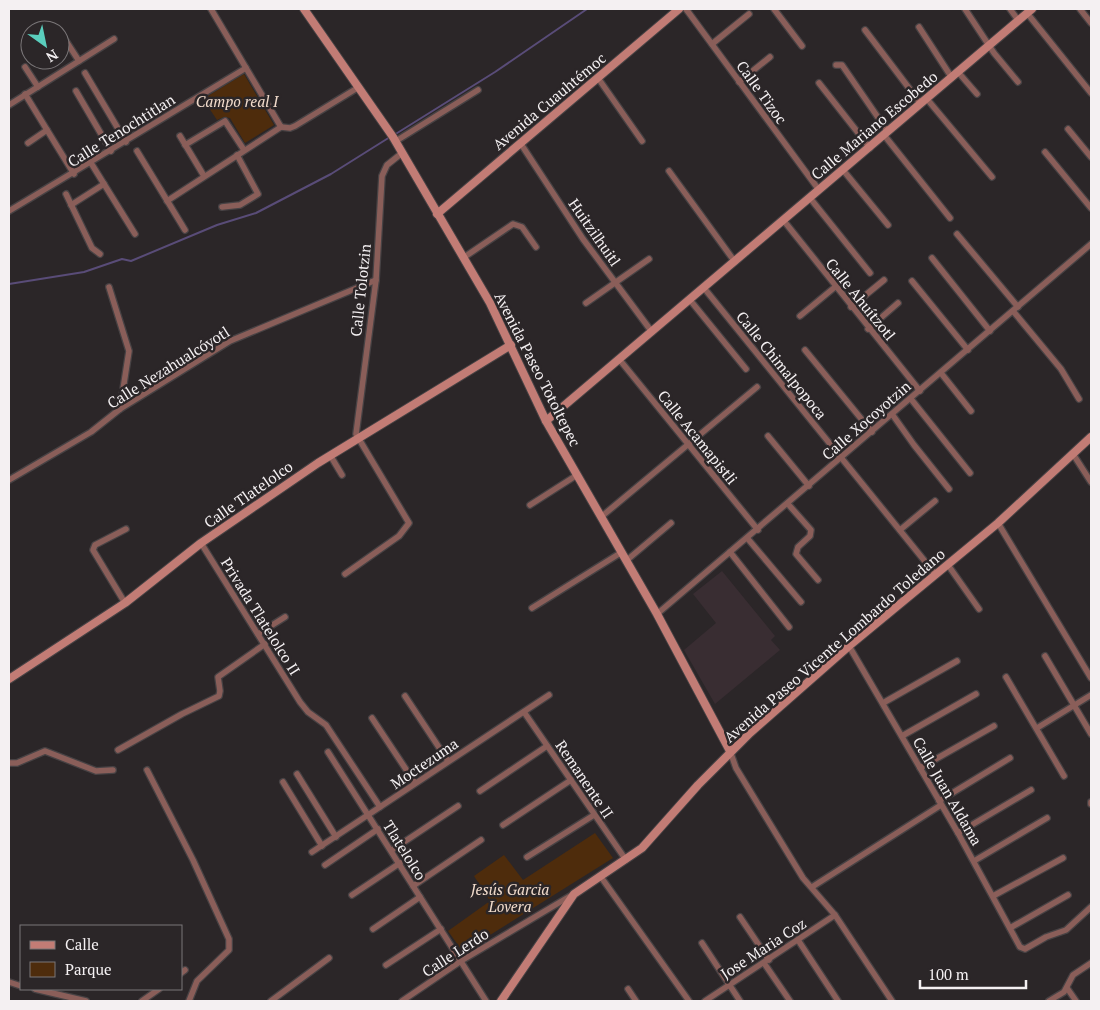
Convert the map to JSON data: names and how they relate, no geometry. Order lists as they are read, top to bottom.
{
  "streets": {
    "main road": [
      "Avenida Cuauhtémoc",
      "Calle Mariano Escobedo",
      "Avenida Paseo Totoltepec",
      "Calle Tlatelolco",
      "Avenida Paseo Vicente Lombardo Toledano"
    ],
    "street": [
      "Calle Tizoc",
      "Calle Tenochtitlan",
      "Huitzilhuitl",
      "Calle Tolotzin",
      "Calle Ahuítzotl",
      "Calle Chimalpopoca",
      "Calle Nezahualcóyotl",
      "Calle Xocoyotzin",
      "Calle Acamapistli",
      "Privada Tlatelolco II",
      "Moctezuma",
      "Remanente II",
      "Calle Juan Aldama",
      "Tlatelolco",
      "Jose Maria Coz",
      "Calle Lerdo"
    ]
  },
  "crossings": [
    ["Calle Tizoc", "Calle Mariano Escobedo"],
    ["Avenida Cuauhtémoc", "Huitzilhuitl"],
    ["Avenida Cuauhtémoc", "Avenida Paseo Totoltepec"],
    ["Calle Mariano Escobedo", "Huitzilhuitl"],
    ["Calle Mariano Escobedo", "Calle Ahuítzotl"],
    ["Calle Mariano Escobedo", "Calle Chimalpopoca"],
    ["Calle Mariano Escobedo", "Avenida Paseo Totoltepec"],
    ["Calle Mariano Escobedo", "Calle Acamapistli"],
    ["Calle Tolotzin", "Calle Nezahualcóyotl"],
    ["Calle Tolotzin", "Avenida Paseo Totoltepec"],
    ["Calle Tolotzin", "Calle Tlatelolco"],
    ["Calle Ahuítzotl", "Calle Xocoyotzin"],
    ["Calle Chimalpopoca", "Calle Xocoyotzin"],
    ["Calle Chimalpopoca", "Avenida Paseo Vicente Lombardo Toledano"],
    ["Avenida Paseo Totoltepec", "Calle Xocoyotzin"],
    ["Avenida Paseo Totoltepec", "Calle Tlatelolco"],
    ["Avenida Paseo Totoltepec", "Avenida Paseo Vicente Lombardo Toledano"],
    ["Calle Xocoyotzin", "Calle Acamapistli"],
    ["Calle Tlatelolco", "Privada Tlatelolco II"],
    ["Privada Tlatelolco II", "Moctezuma"],
    ["Avenida Paseo Vicente Lombardo Toledano", "Remanente II"],
    ["Avenida Paseo Vicente Lombardo Toledano", "Calle Juan Aldama"],
    ["Avenida Paseo Vicente Lombardo Toledano", "Calle Lerdo"],
    ["Moctezuma", "Remanente II"],
    ["Moctezuma", "Tlatelolco"],
    ["Tlatelolco", "Calle Lerdo"]
  ],
  "parks": ["Campo real I", "Jesús Garcia Lovera"],
  "legend": ["Calle", "Parque"],
  "scale_bar": "100 m",
  "north": "bottom right"
}
